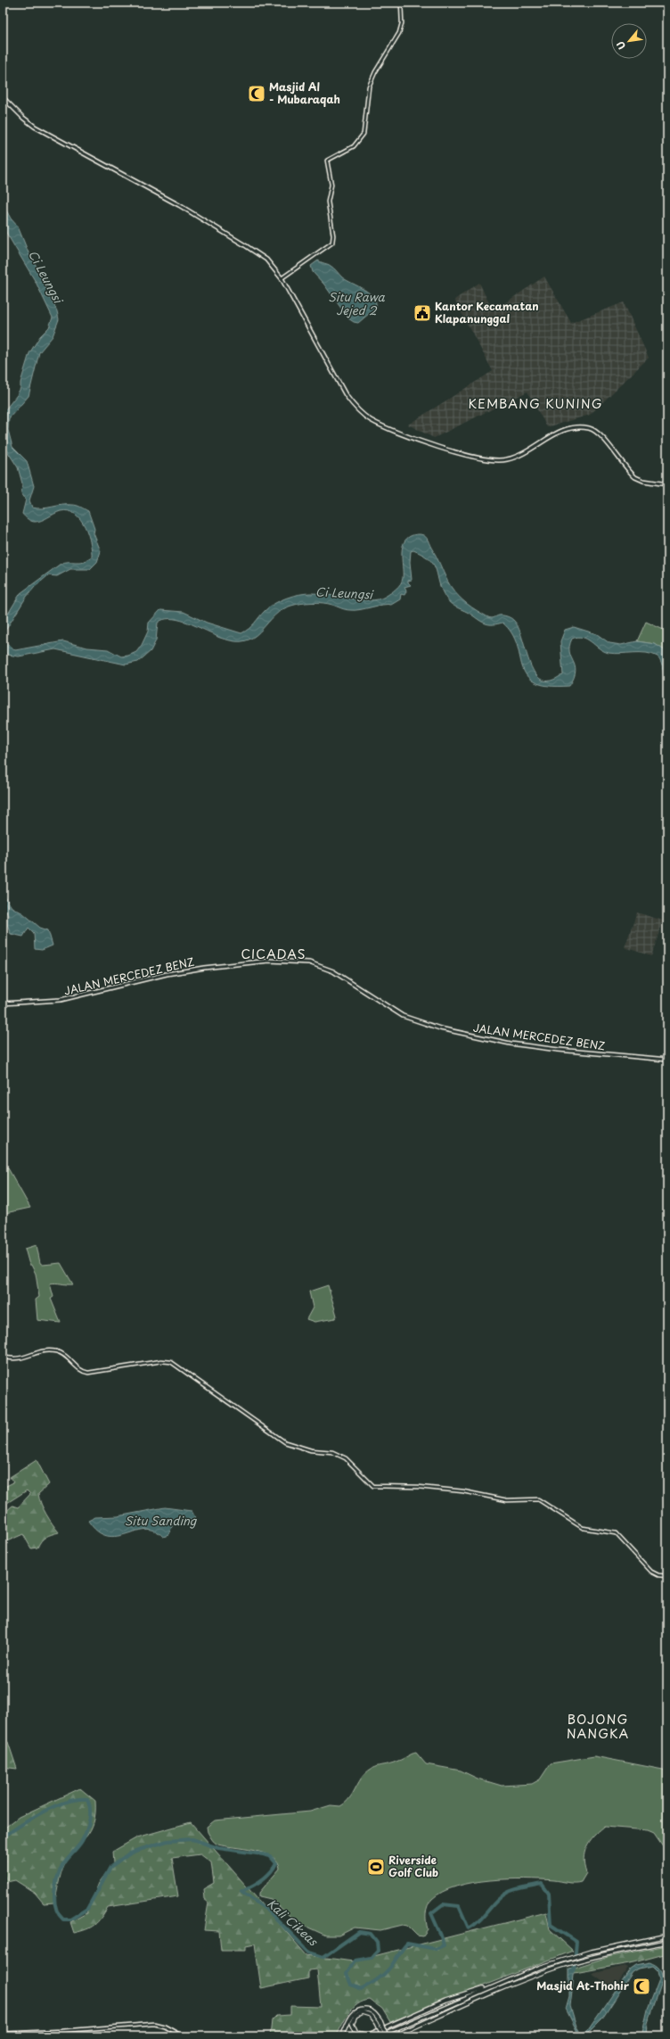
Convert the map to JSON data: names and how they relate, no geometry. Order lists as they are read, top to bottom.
{
  "streets": {
    "main road": ["JALAN MERCEDEZ BENZ"]
  },
  "districts": ["KEMBANG KUNING", "CICADAS", "BOJONG NANGKA"],
  "water": [
    "Ci Leungsi",
    "Situ Rawa Jejed 2",
    "Situ Sanding",
    "Kali Cikeas"
  ],
  "places": {
    "mosque": ["Masjid Al - Mubaraqah", "Masjid At-Thohir"],
    "public building": ["Kantor Kecamatan Klapanunggal"],
    "sports": ["Riverside Golf Club"]
  },
  "north": "bottom left"
}
